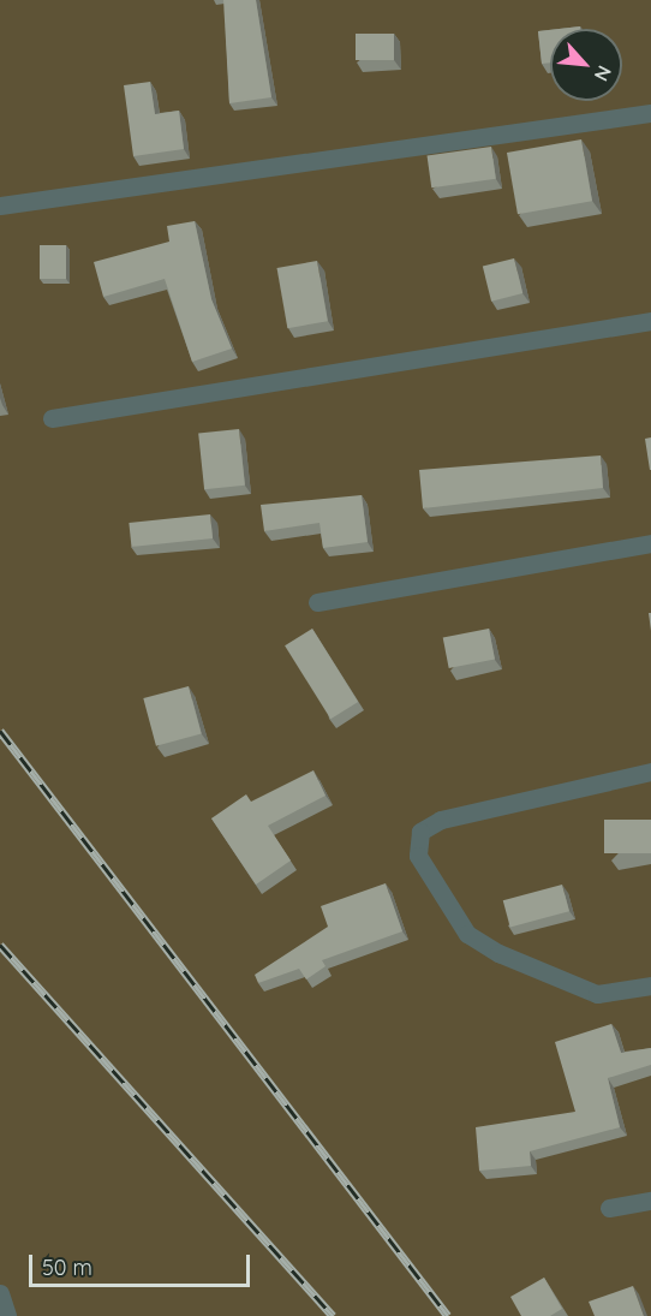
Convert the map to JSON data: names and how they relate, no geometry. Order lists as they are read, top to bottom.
{
  "scale_bar": "50 m",
  "north": "bottom right"
}
